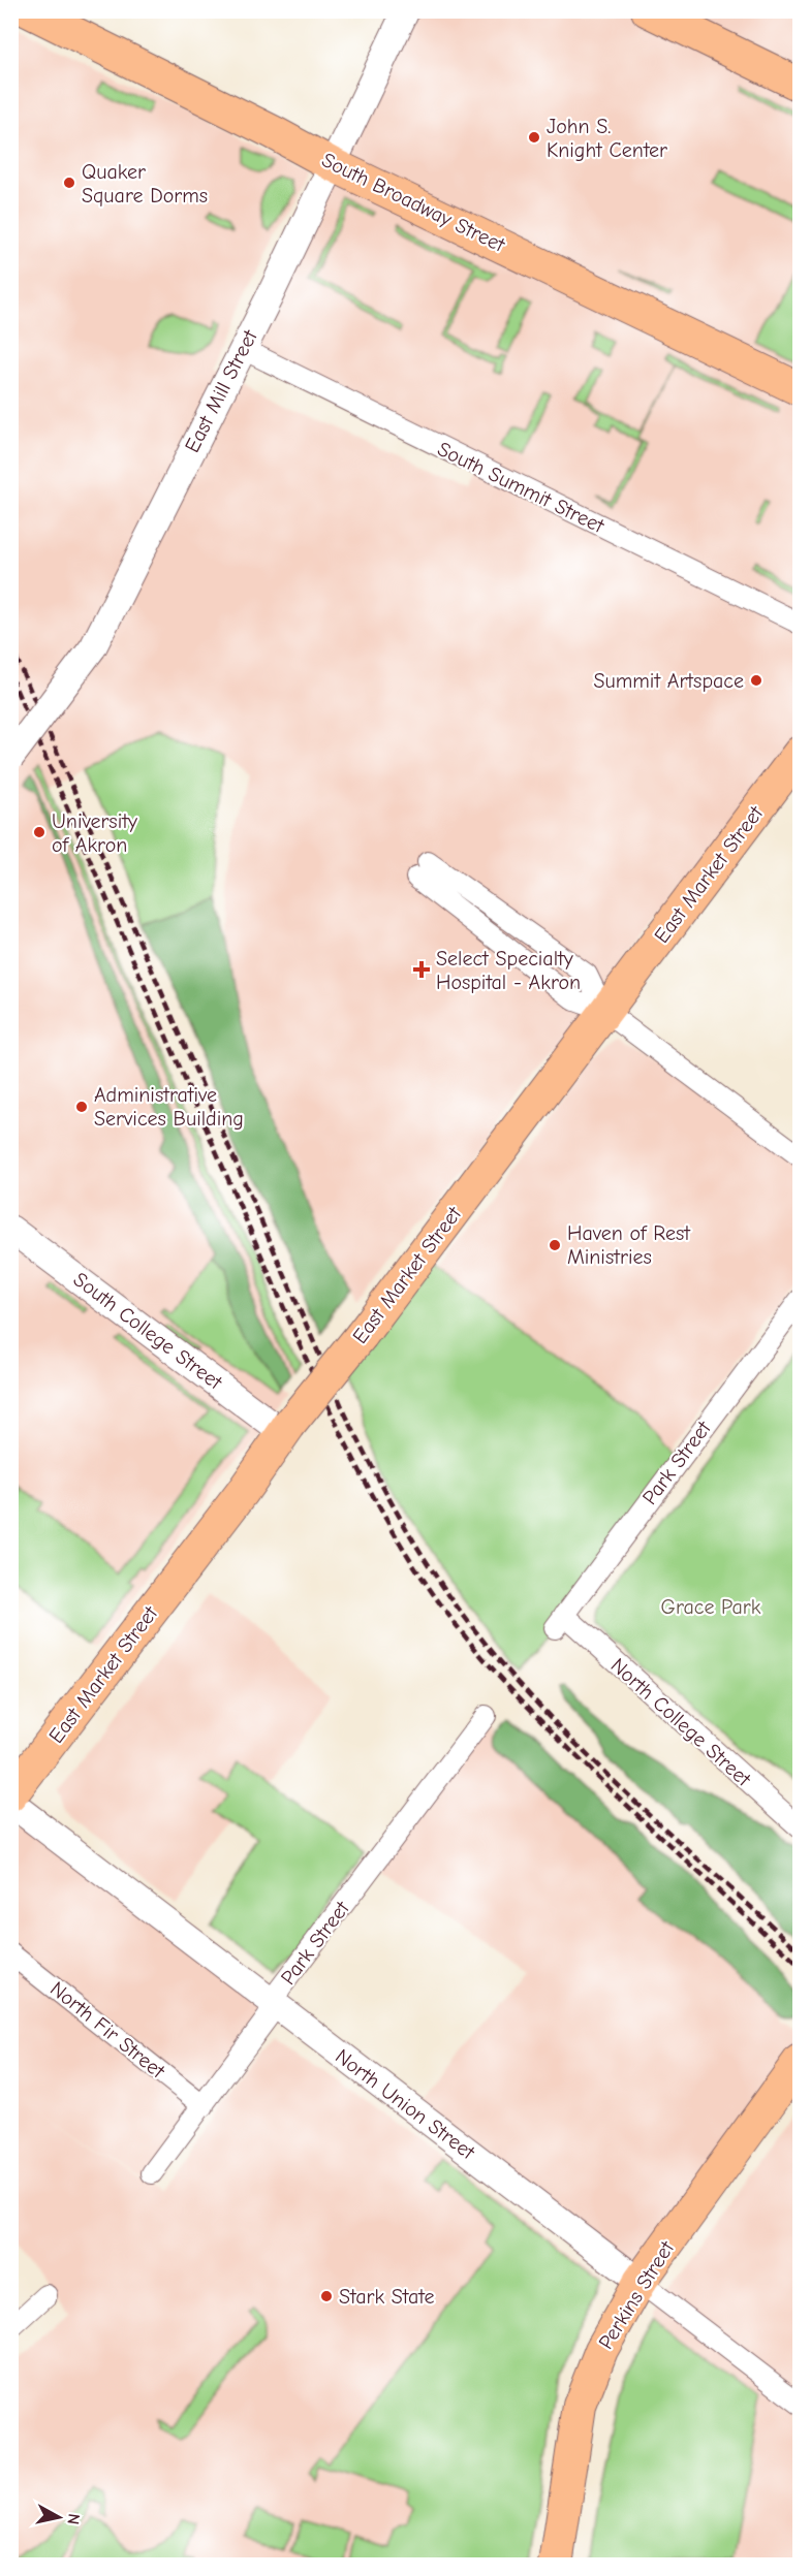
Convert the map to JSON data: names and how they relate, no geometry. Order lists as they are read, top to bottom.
{
  "streets": {
    "main road": ["South Broadway Street", "East Market Street", "Perkins Street"],
    "street": [
      "East Mill Street",
      "South Summit Street",
      "South College Street",
      "Park Street",
      "North College Street",
      "North Fir Street",
      "North Union Street"
    ]
  },
  "crossings": [
    ["South Broadway Street", "East Mill Street"],
    ["East Mill Street", "South Summit Street"],
    ["East Market Street", "South College Street"],
    ["Park Street", "North College Street"],
    ["Park Street", "North Fir Street"],
    ["Park Street", "North Union Street"],
    ["North Union Street", "Perkins Street"]
  ],
  "parks": ["Grace Park"],
  "places": {
    "other": [
      "John S. Knight Center",
      "Quaker Square Dorms",
      "Summit Artspace",
      "University of Akron",
      "Administrative Services Building",
      "Haven of Rest Ministries",
      "Stark State"
    ],
    "health": ["Select Specialty Hospital - Akron"]
  },
  "north": "right"
}
